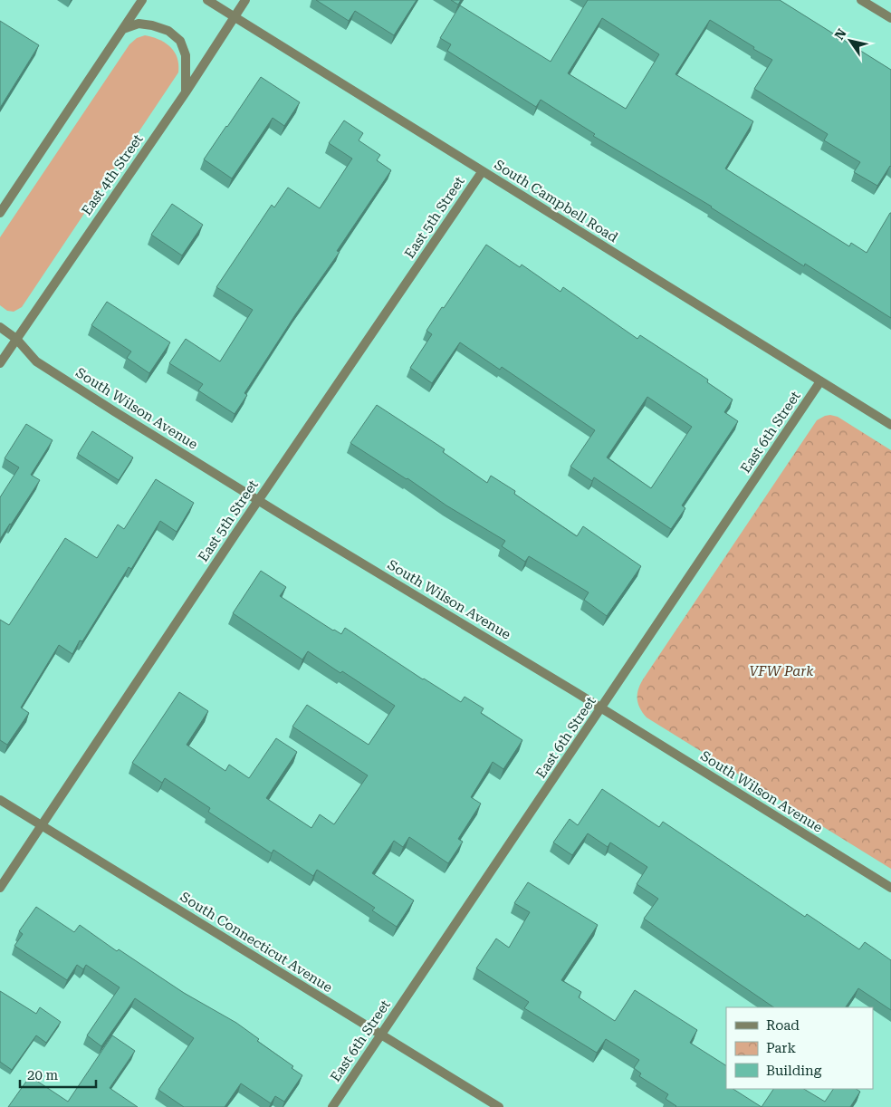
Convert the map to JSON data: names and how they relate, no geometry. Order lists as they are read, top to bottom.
{
  "streets": {
    "street": [
      "East 4th Street",
      "South Campbell Road",
      "East 5th Street",
      "South Wilson Avenue",
      "East 6th Street",
      "South Connecticut Avenue"
    ]
  },
  "crossings": [
    ["East 4th Street", "South Campbell Road"],
    ["East 4th Street", "South Wilson Avenue"],
    ["South Campbell Road", "East 5th Street"],
    ["South Campbell Road", "East 6th Street"],
    ["East 5th Street", "South Wilson Avenue"],
    ["East 5th Street", "South Connecticut Avenue"],
    ["South Wilson Avenue", "East 6th Street"],
    ["East 6th Street", "South Connecticut Avenue"]
  ],
  "parks": ["VFW Park"],
  "legend": ["Road", "Park", "Building"],
  "scale_bar": "20 m",
  "north": "top left"
}
